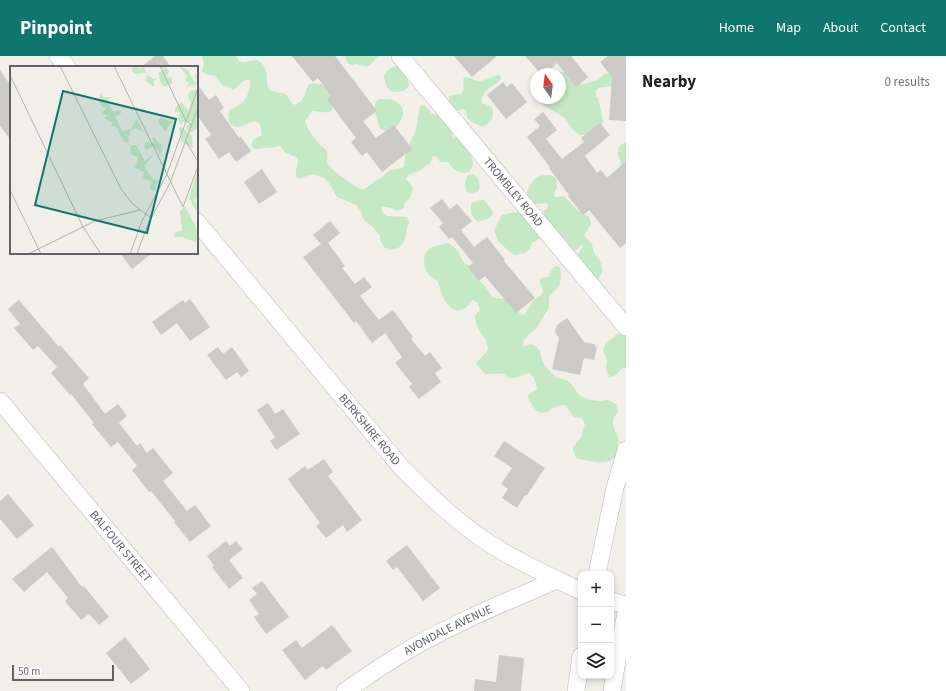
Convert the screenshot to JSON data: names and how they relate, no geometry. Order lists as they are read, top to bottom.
{
  "streets": {
    "street": [
      "TROMBLEY ROAD",
      "BERKSHIRE ROAD",
      "BALFOUR STREET",
      "AVONDALE AVENUE"
    ]
  },
  "crossings": [
    ["BERKSHIRE ROAD", "AVONDALE AVENUE"]
  ],
  "scale_bar": "50 m",
  "north": "top",
  "page": {
    "header": "Pinpoint",
    "nav": [
      "Home",
      "Map",
      "About",
      "Contact"
    ],
    "heading": ["Nearby", "0 results"],
    "map_buttons": ["+", "−"],
    "scale": "50 m"
  }
}
